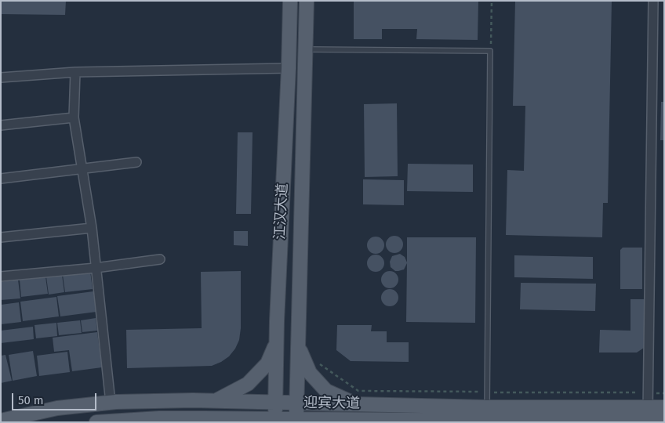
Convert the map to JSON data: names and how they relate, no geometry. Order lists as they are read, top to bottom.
{
  "streets": {
    "main road": ["江汉大道", "迎宾大道"]
  },
  "crossings": [
    ["江汉大道", "迎宾大道"]
  ],
  "scale_bar": "50 m"
}
